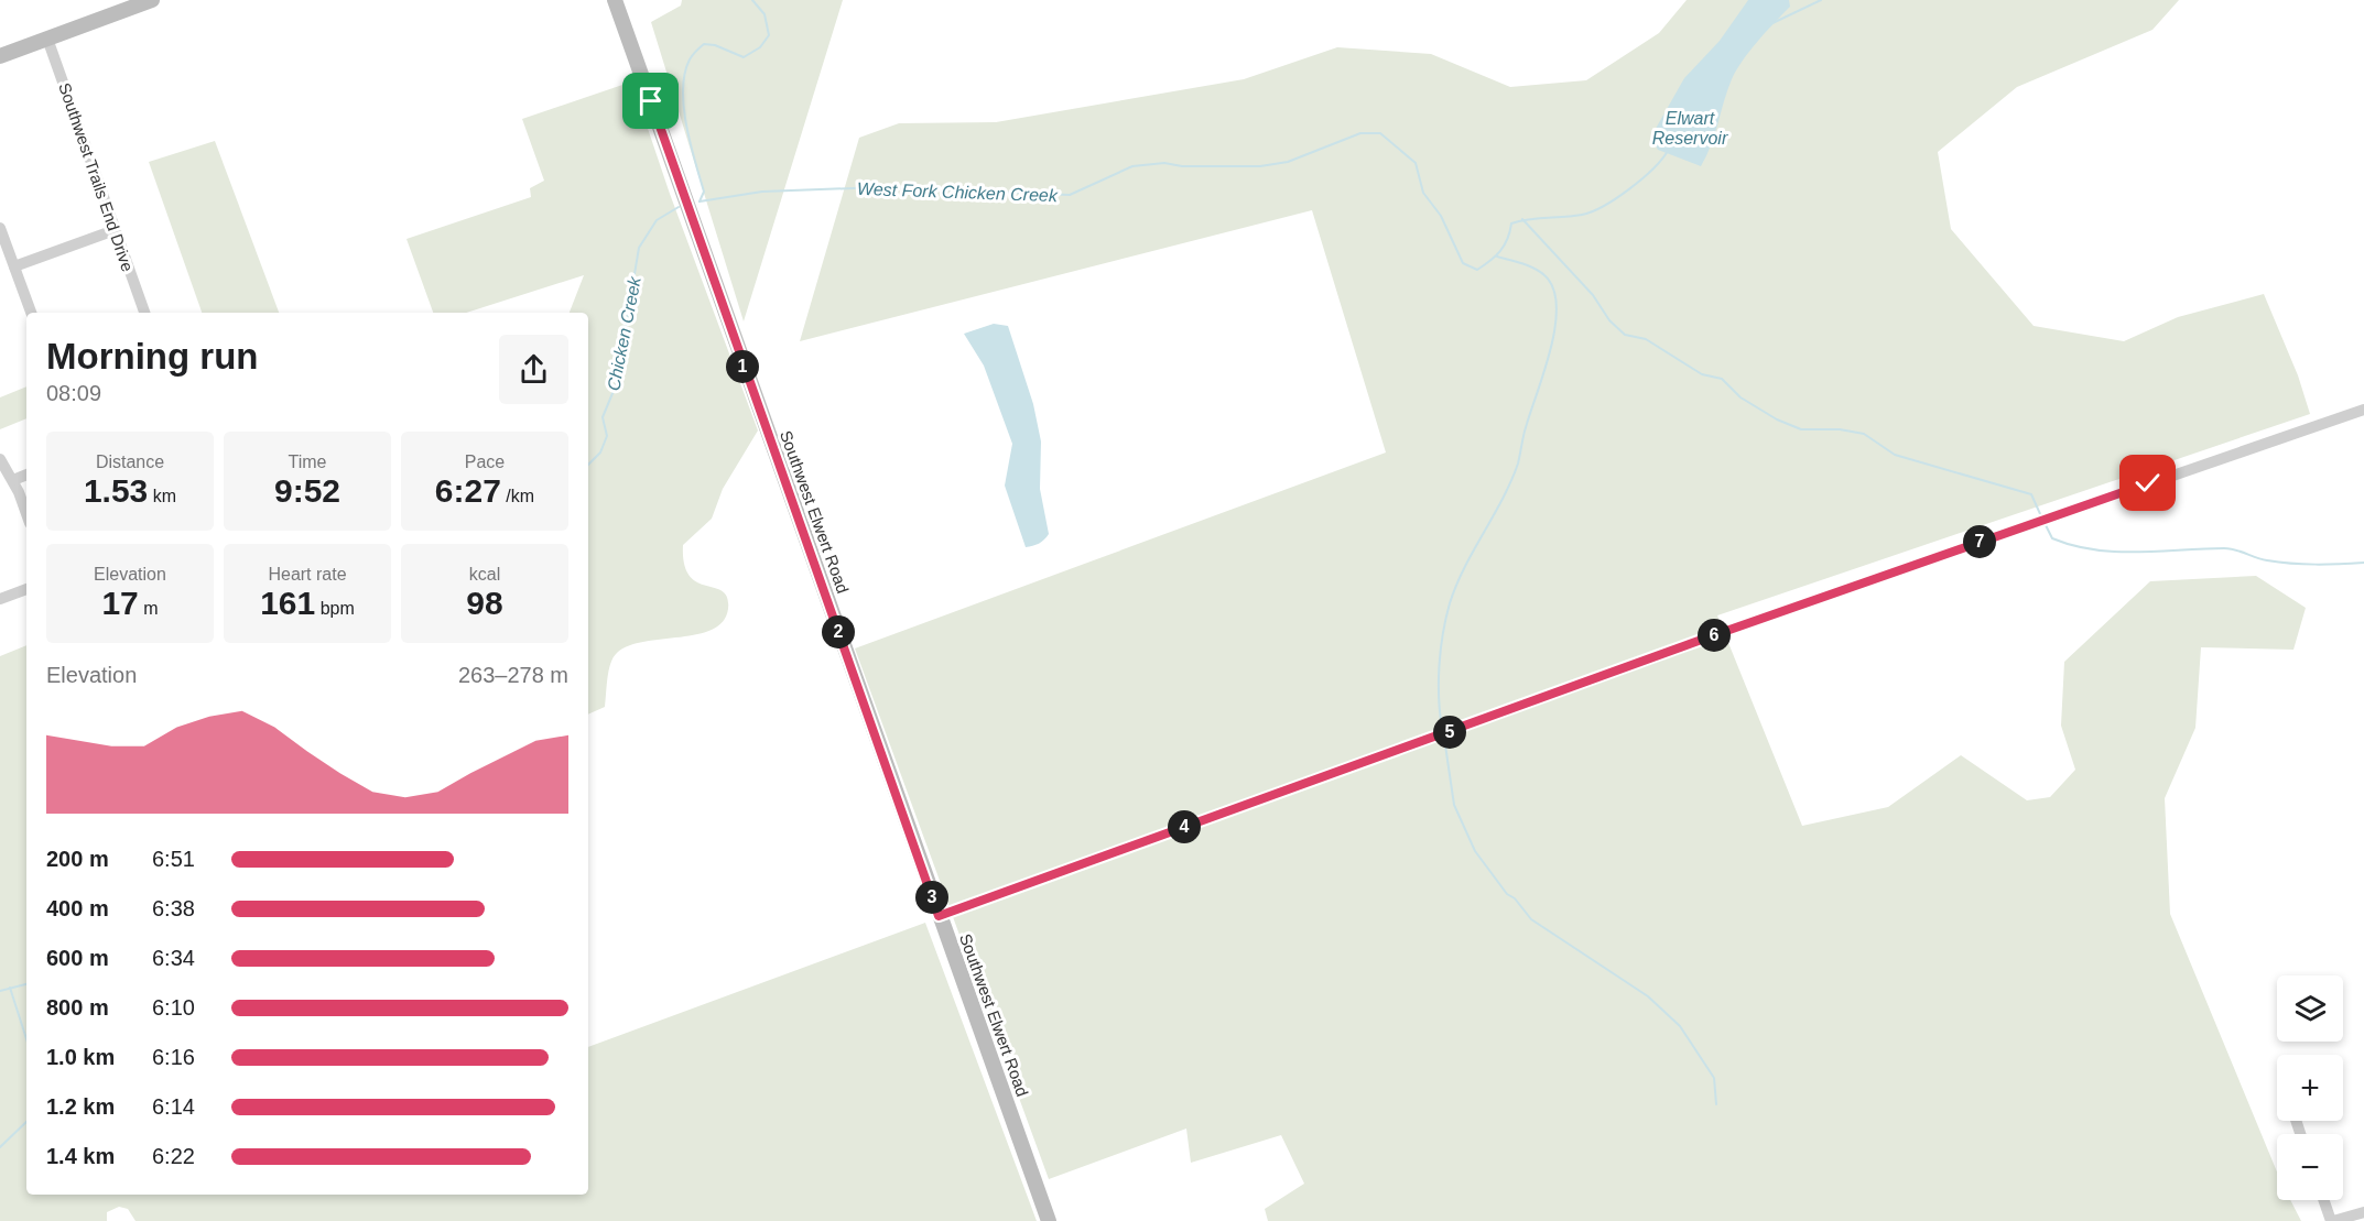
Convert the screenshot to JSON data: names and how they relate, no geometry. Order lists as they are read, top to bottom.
{
  "streets": {
    "main road": ["Southwest Elwert Road"],
    "street": ["Southwest Trails End Drive"]
  },
  "water": ["Elwart Reservoir", "West Fork Chicken Creek", "Chicken Creek"],
  "page": {
    "heading": ["Morning run", "08:09"],
    "pins": [
      "1",
      "7",
      "2",
      "6",
      "5",
      "4",
      "3"
    ],
    "stats": [
      ["Distance", "1.53 km"],
      ["Time", "9:52"],
      ["Pace", "6:27 /km"],
      ["Elevation", "17 m"],
      ["Heart rate", "161 bpm"],
      ["kcal", "98"]
    ],
    "chart": ["Elevation", "263–278 m"],
    "list": [
      {
        "name": "200 m",
        "note": "6:51"
      },
      {
        "name": "400 m",
        "note": "6:38"
      },
      {
        "name": "600 m",
        "note": "6:34"
      },
      {
        "name": "800 m",
        "note": "6:10"
      },
      {
        "name": "1.0 km",
        "note": "6:16"
      },
      {
        "name": "1.2 km",
        "note": "6:14"
      },
      {
        "name": "1.4 km",
        "note": "6:22"
      }
    ],
    "map_buttons": ["+", "−"]
  }
}
